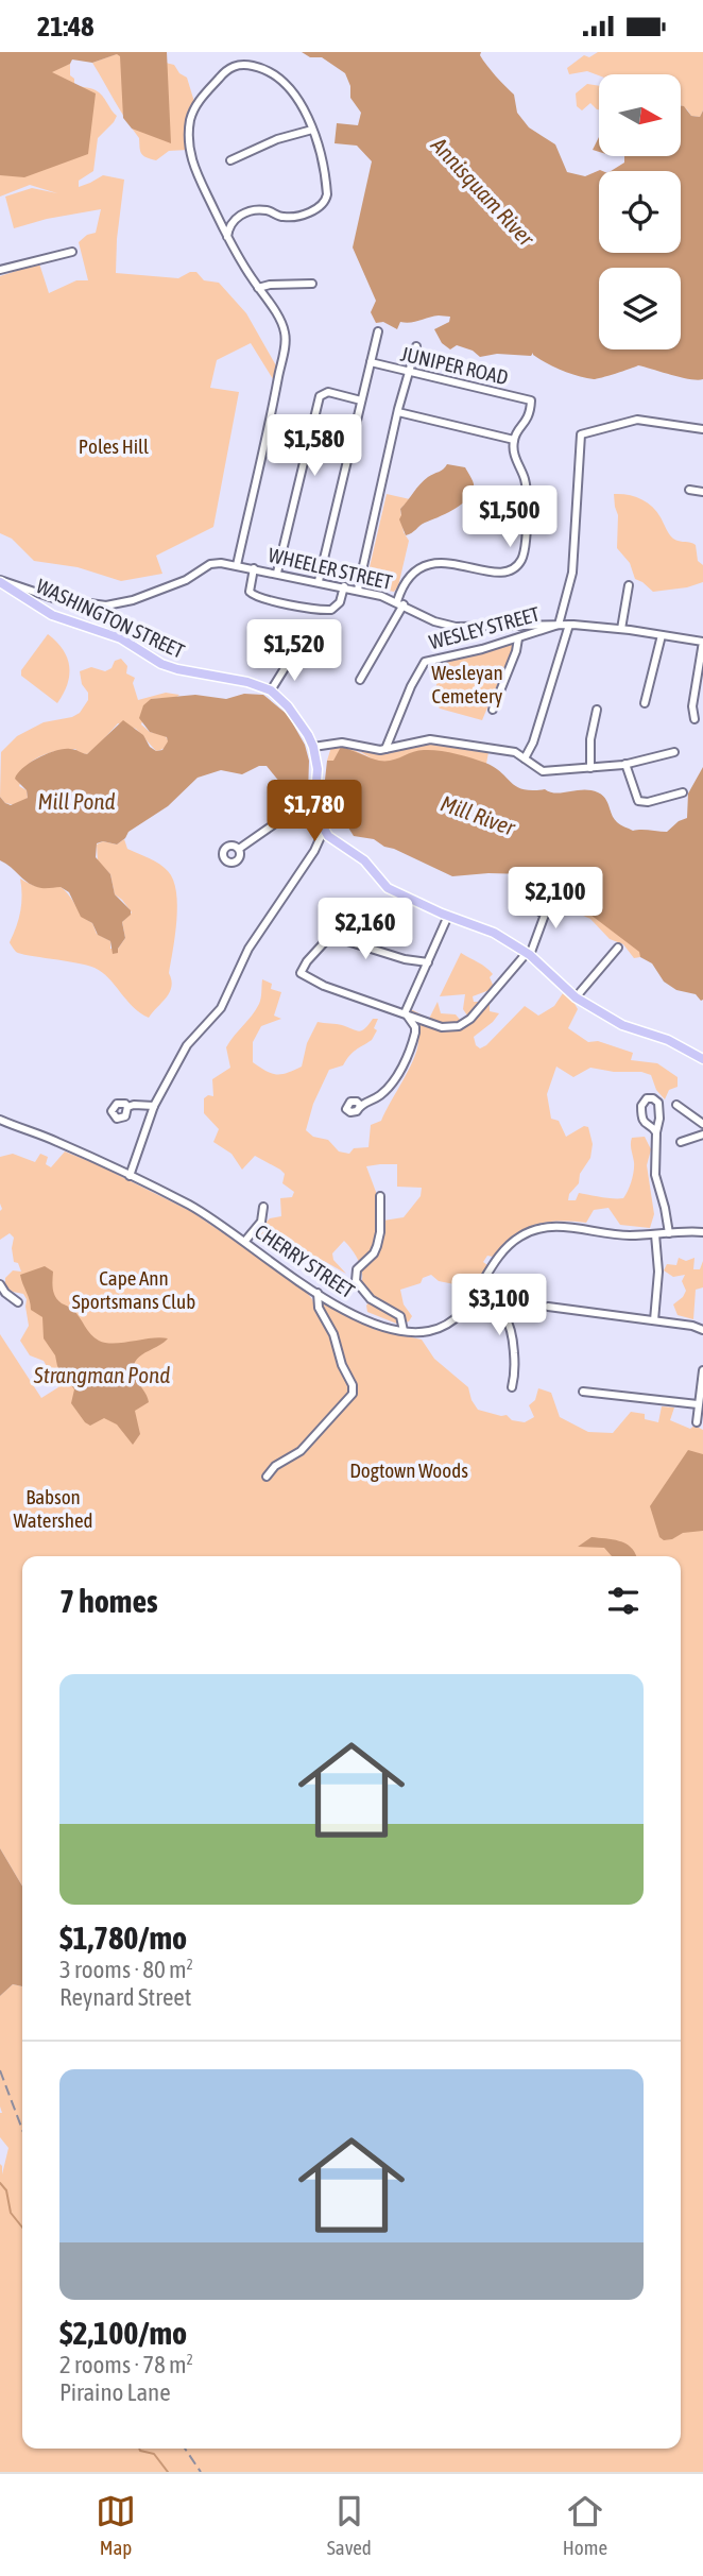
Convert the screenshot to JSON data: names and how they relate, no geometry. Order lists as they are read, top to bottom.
{
  "streets": {
    "main road": ["WASHINGTON STREET"],
    "street": [
      "JUNIPER ROAD",
      "WHEELER STREET",
      "WESLEY STREET",
      "CHERRY STREET"
    ]
  },
  "crossings": [
    ["WHEELER STREET", "WASHINGTON STREET"],
    ["WHEELER STREET", "WESLEY STREET"]
  ],
  "water": [
    "Annisquam River",
    "Mill Pond",
    "Mill River",
    "Strangman Pond"
  ],
  "parks": [
    "Poles Hill",
    "Wesleyan Cemetery",
    "Cape Ann Sportsmans Club",
    "Dogtown Woods",
    "Babson Watershed"
  ],
  "north": "right",
  "page": {
    "status": "21:48",
    "price": [
      "$1,580",
      "$1,500",
      "$1,520",
      "$1,780",
      "$2,100",
      "$2,160",
      "$3,100"
    ],
    "heading": "7 homes",
    "list": [
      {
        "name": "$1,780/mo",
        "note": "3 rooms · 80 m² · Reynard Street"
      },
      {
        "name": "$2,100/mo",
        "note": "2 rooms · 78 m² · Piraino Lane"
      }
    ],
    "tabs": ["Map", "Saved", "Home"]
  }
}
